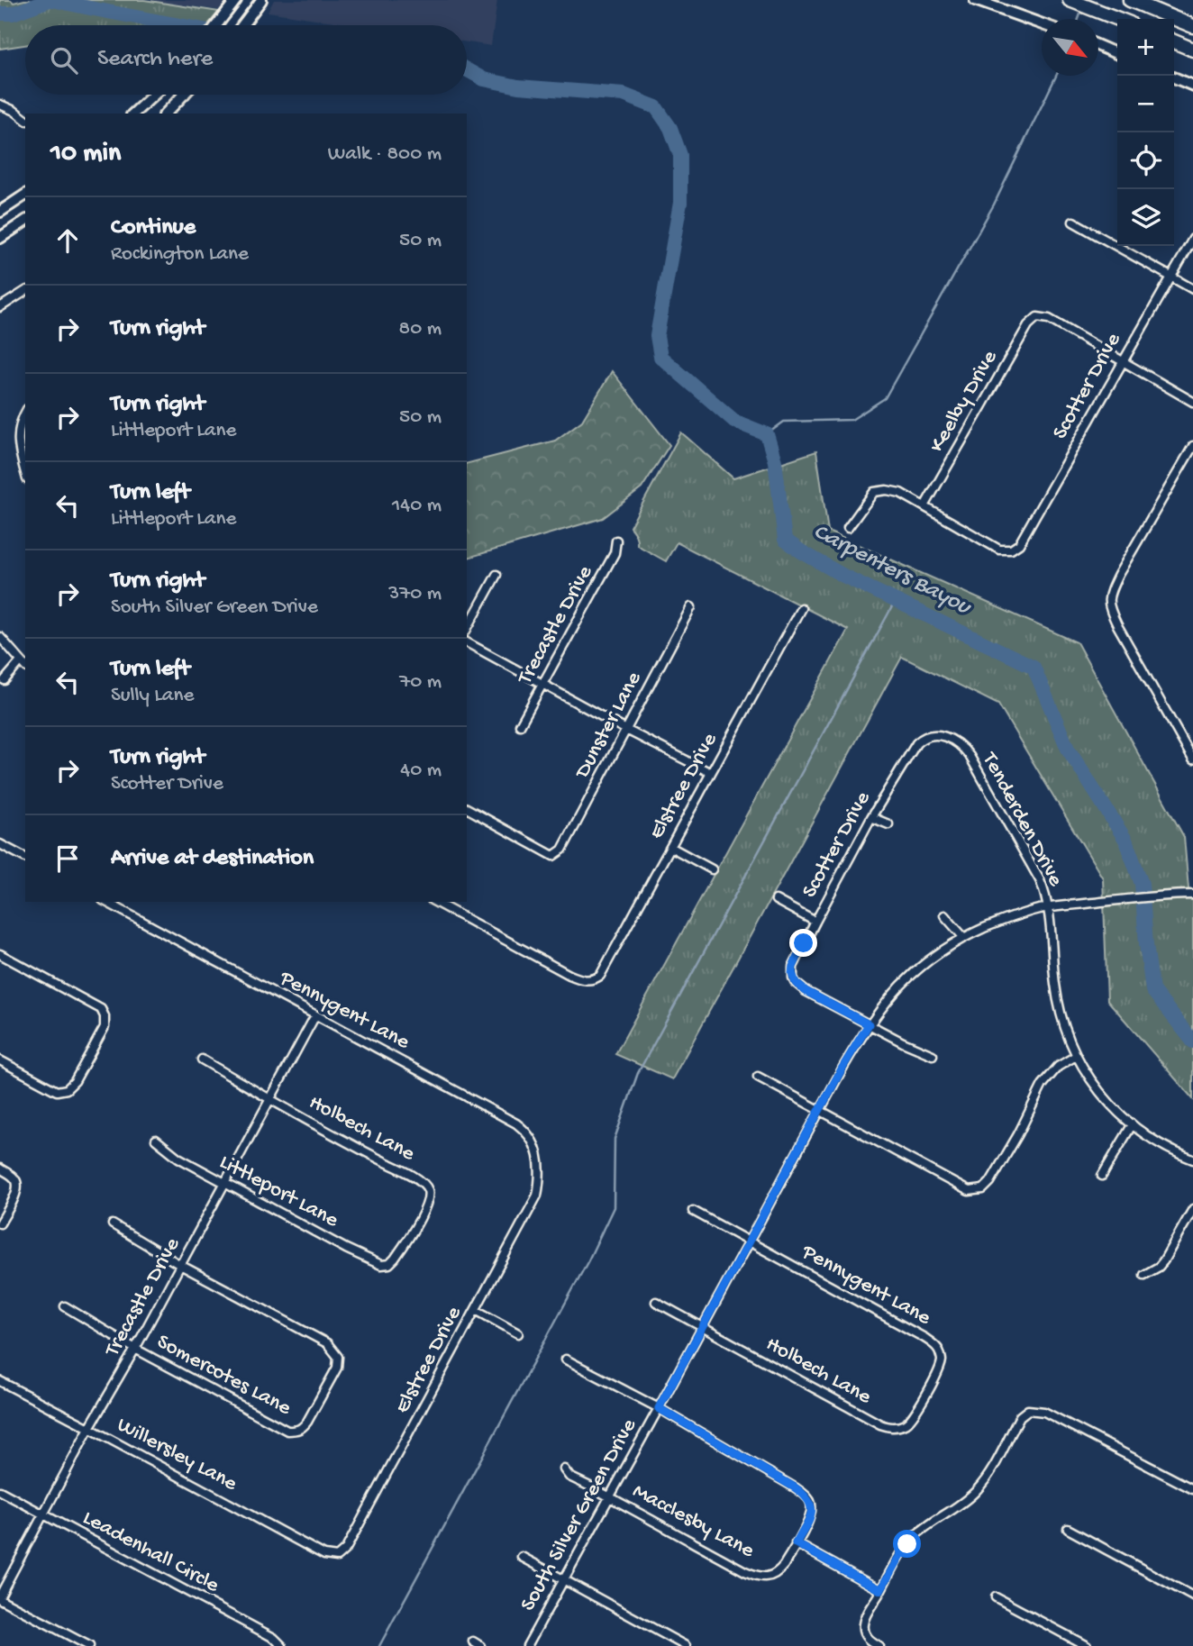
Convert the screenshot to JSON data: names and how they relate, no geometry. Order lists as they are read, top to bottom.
{
  "streets": {
    "street": [
      "Scotter Drive",
      "Keelby Drive",
      "Trecastle Drive",
      "Dunster Lane",
      "Elstree Drive",
      "Tenderden Drive",
      "Pennygent Lane",
      "Holbech Lane",
      "Littleport Lane",
      "Somercotes Lane",
      "Willersley Lane",
      "South Silver Green Drive",
      "Macclesby Lane",
      "Leadenhall Circle"
    ]
  },
  "crossings": [
    ["Scotter Drive", "Keelby Drive"],
    ["Scotter Drive", "Tenderden Drive"],
    ["Scotter Drive", "South Silver Green Drive"],
    ["Trecastle Drive", "Pennygent Lane"],
    ["Trecastle Drive", "Holbech Lane"],
    ["Trecastle Drive", "Littleport Lane"],
    ["Trecastle Drive", "Somercotes Lane"],
    ["Trecastle Drive", "Willersley Lane"],
    ["Trecastle Drive", "Leadenhall Circle"],
    ["Elstree Drive", "Pennygent Lane"],
    ["Elstree Drive", "Willersley Lane"],
    ["Tenderden Drive", "South Silver Green Drive"],
    ["Pennygent Lane", "Holbech Lane"],
    ["Pennygent Lane", "South Silver Green Drive"],
    ["Holbech Lane", "Littleport Lane"],
    ["Holbech Lane", "South Silver Green Drive"],
    ["South Silver Green Drive", "Macclesby Lane"]
  ],
  "water": ["Carpenters Bayou"],
  "north": "bottom right",
  "page": {
    "map_buttons": ["+", "−"],
    "search": "Search here",
    "heading": ["10 min", "Walk · 800 m"],
    "list": [
      ["Continue", "Rockington Lane", "50 m"],
      ["Turn right", "80 m"],
      ["Turn right", "Littleport Lane", "50 m"],
      ["Turn left", "Littleport Lane", "140 m"],
      ["Turn right", "South Silver Green Drive", "370 m"],
      ["Turn left", "Sully Lane", "70 m"],
      ["Turn right", "Scotter Drive", "40 m"],
      "Arrive at destination"
    ]
  }
}
